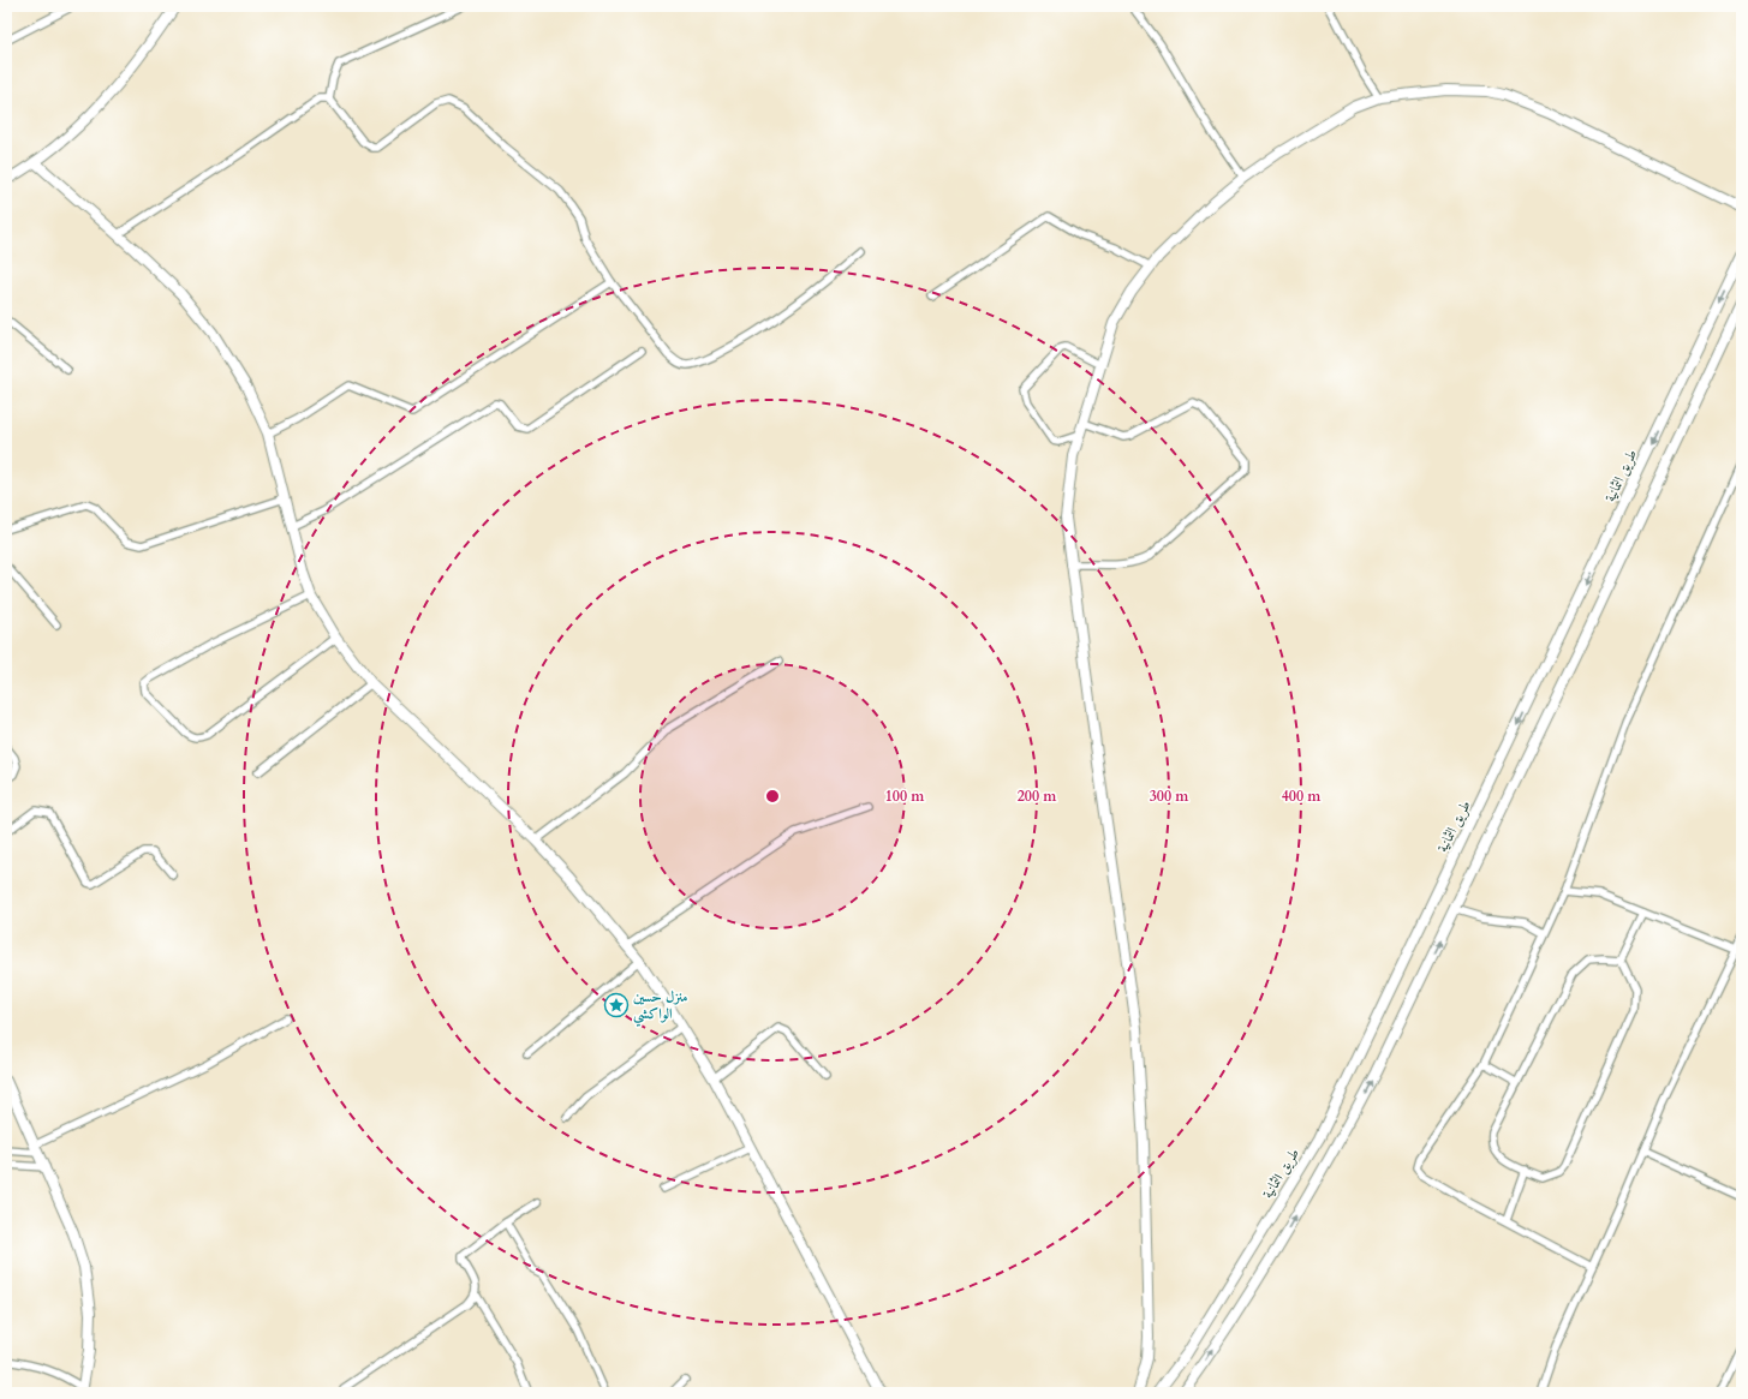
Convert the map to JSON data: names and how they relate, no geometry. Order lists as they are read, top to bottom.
{
  "streets": {
    "street": ["طريق الثمانية"]
  },
  "places": {
    "place": ["منزل حسين الواكشي"]
  },
  "rings": [
    "100 m",
    "200 m",
    "300 m",
    "400 m"
  ]
}
